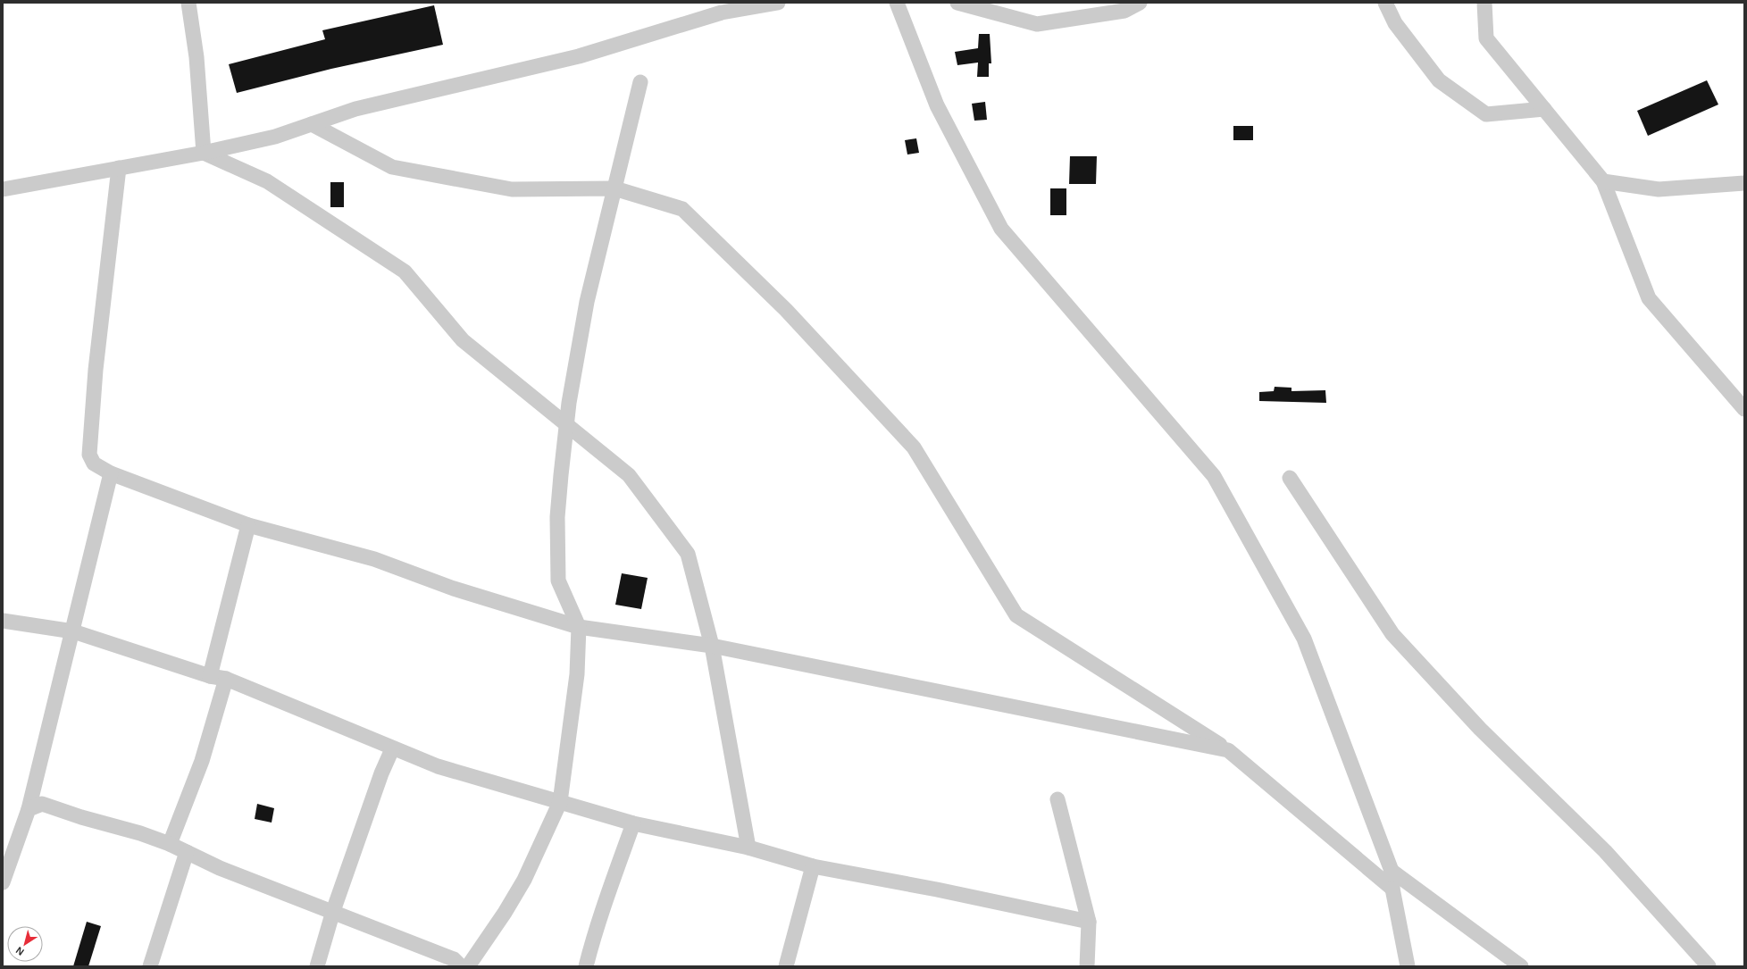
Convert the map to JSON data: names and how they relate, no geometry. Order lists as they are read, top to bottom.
{
  "north": "bottom left"
}
